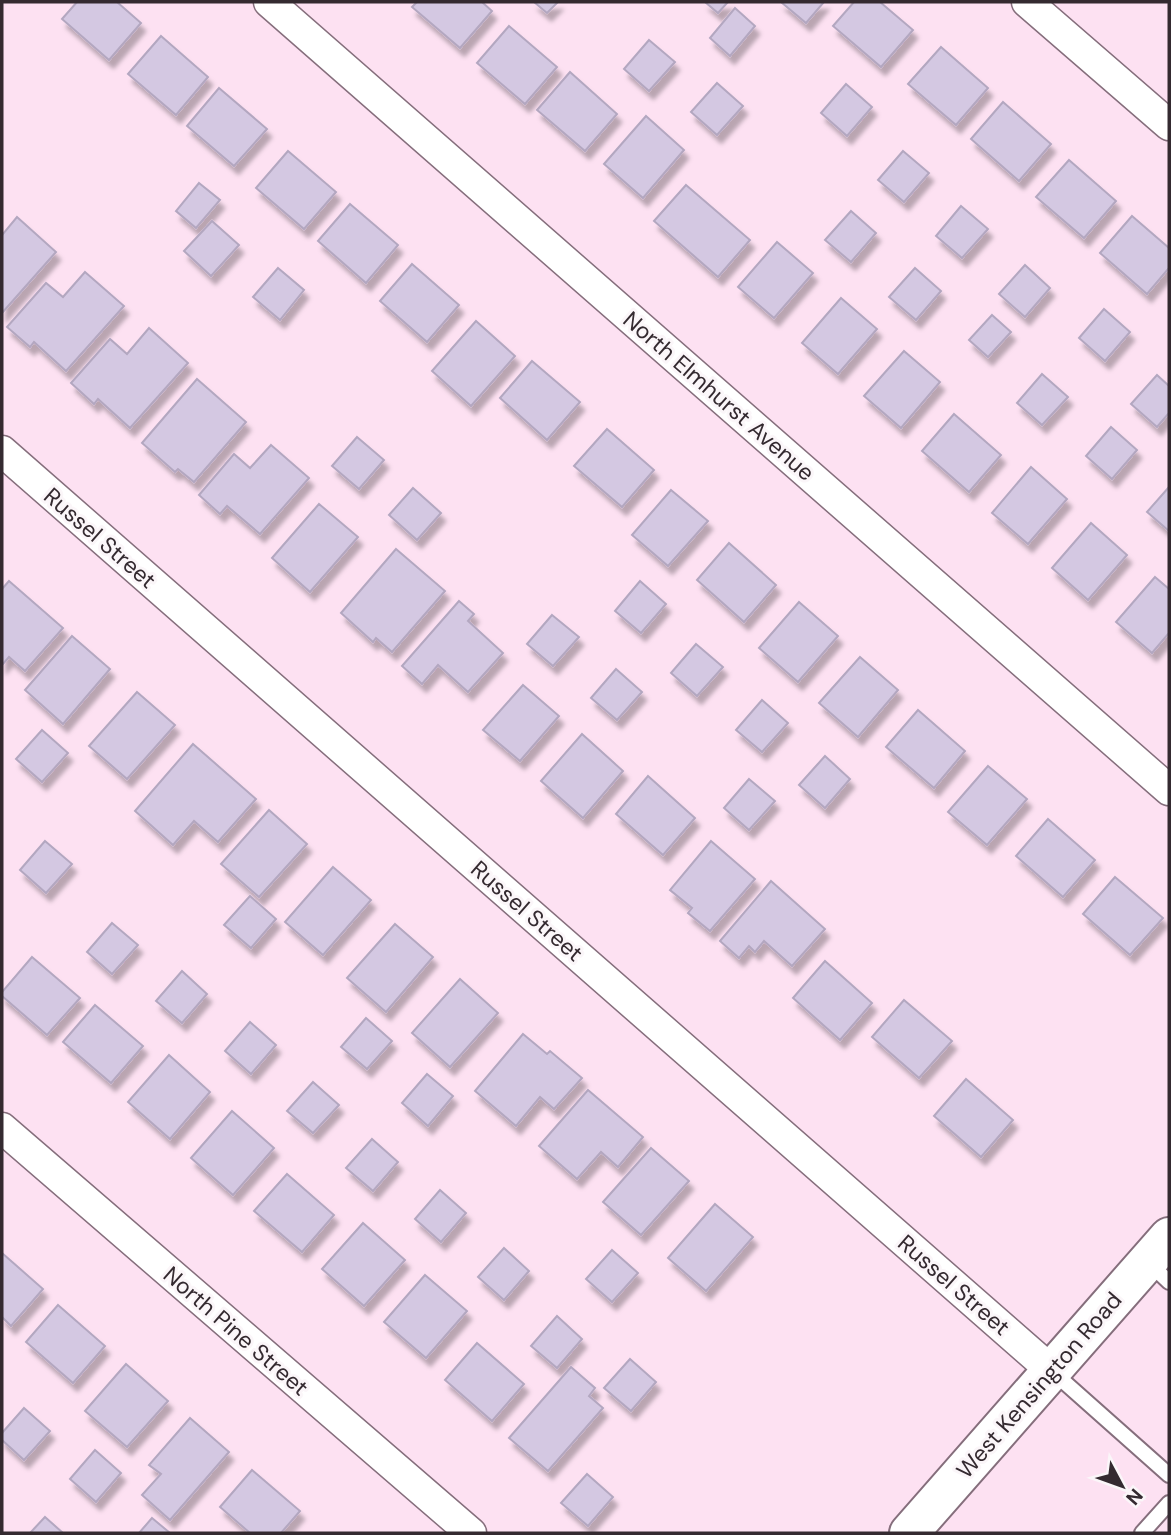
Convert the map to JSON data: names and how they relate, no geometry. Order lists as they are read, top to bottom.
{
  "streets": {
    "main road": ["West Kensington Road"],
    "street": ["North Elmhurst Avenue", "Russel Street", "North Pine Street"]
  },
  "crossings": [
    ["Russel Street", "West Kensington Road"]
  ],
  "north": "bottom right"
}
